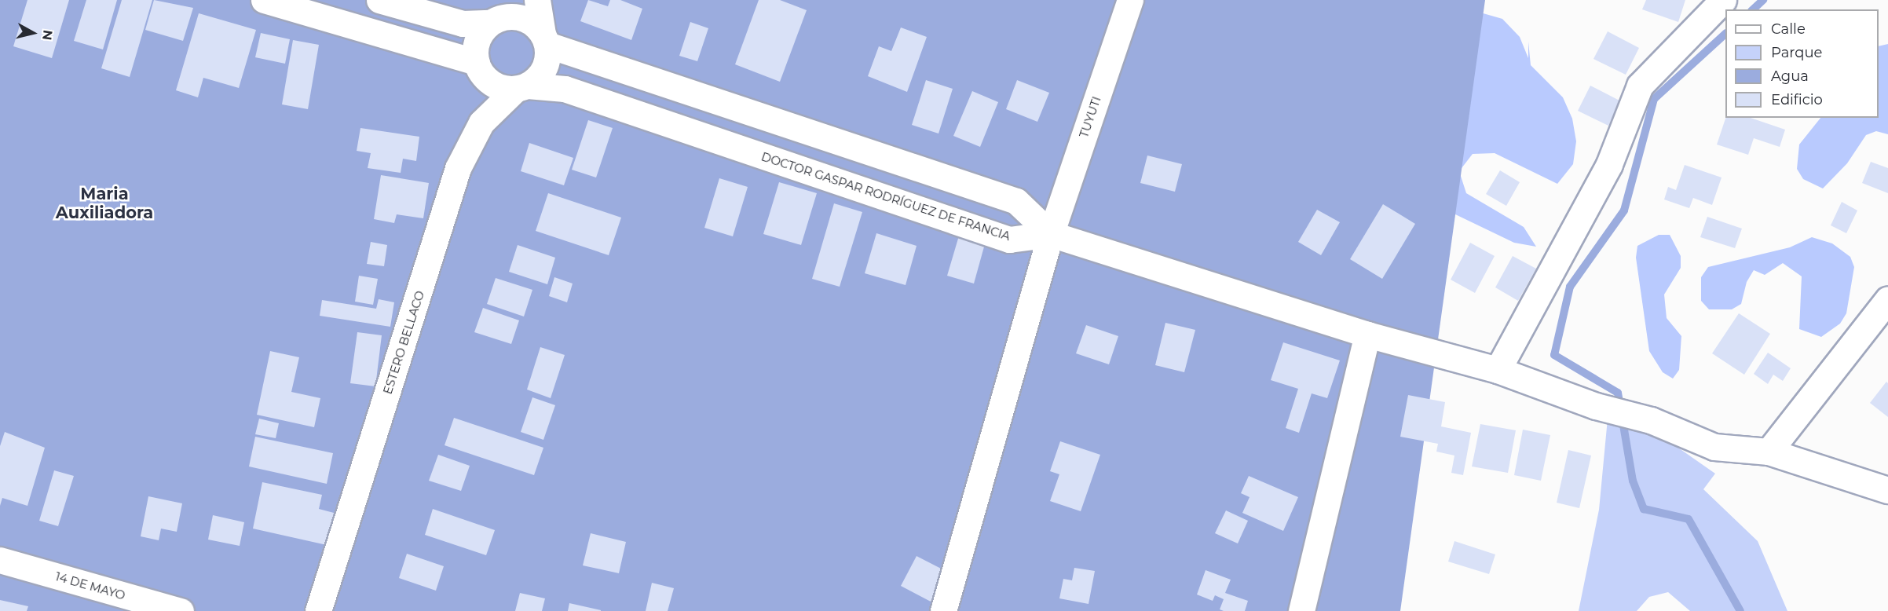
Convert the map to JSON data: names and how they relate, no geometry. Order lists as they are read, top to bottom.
{
  "streets": {
    "street": [
      "TUYUTI",
      "DOCTOR GASPAR RODRÍGUEZ DE FRANCIA",
      "ESTERO BELLACO",
      "14 DE MAYO"
    ]
  },
  "crossings": [
    ["TUYUTI", "DOCTOR GASPAR RODRÍGUEZ DE FRANCIA"],
    ["DOCTOR GASPAR RODRÍGUEZ DE FRANCIA", "ESTERO BELLACO"]
  ],
  "districts": ["Maria Auxiliadora"],
  "legend": [
    "Calle",
    "Parque",
    "Agua",
    "Edificio"
  ],
  "north": "right"
}
